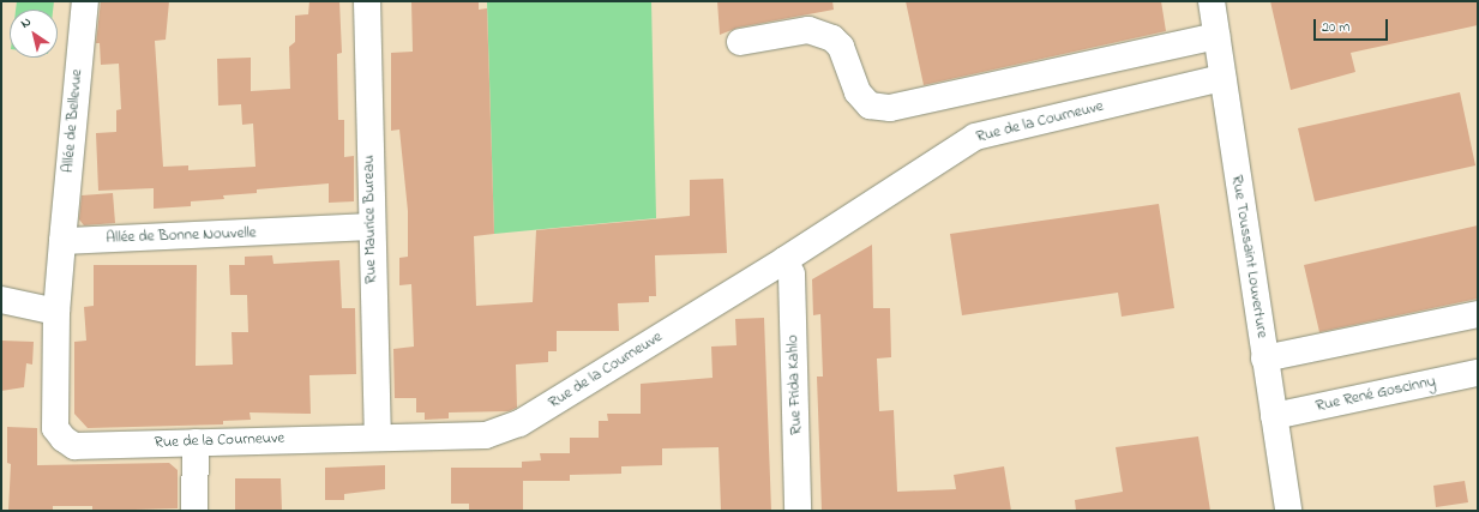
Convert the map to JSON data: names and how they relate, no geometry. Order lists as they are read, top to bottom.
{
  "streets": {
    "street": [
      "Allée de Bellevue",
      "Rue de la Courneuve",
      "Rue Maurice Bureau",
      "Allée de Bonne Nouvelle",
      "Rue Toussaint Louverture",
      "Rue Frida Kahlo",
      "Rue René Goscinny"
    ]
  },
  "crossings": [
    ["Allée de Bellevue", "Allée de Bonne Nouvelle"],
    ["Rue de la Courneuve", "Rue Maurice Bureau"],
    ["Rue de la Courneuve", "Rue Toussaint Louverture"],
    ["Rue de la Courneuve", "Rue Frida Kahlo"],
    ["Rue Maurice Bureau", "Allée de Bonne Nouvelle"],
    ["Rue Toussaint Louverture", "Rue René Goscinny"]
  ],
  "scale_bar": "20 m",
  "north": "top left"
}
